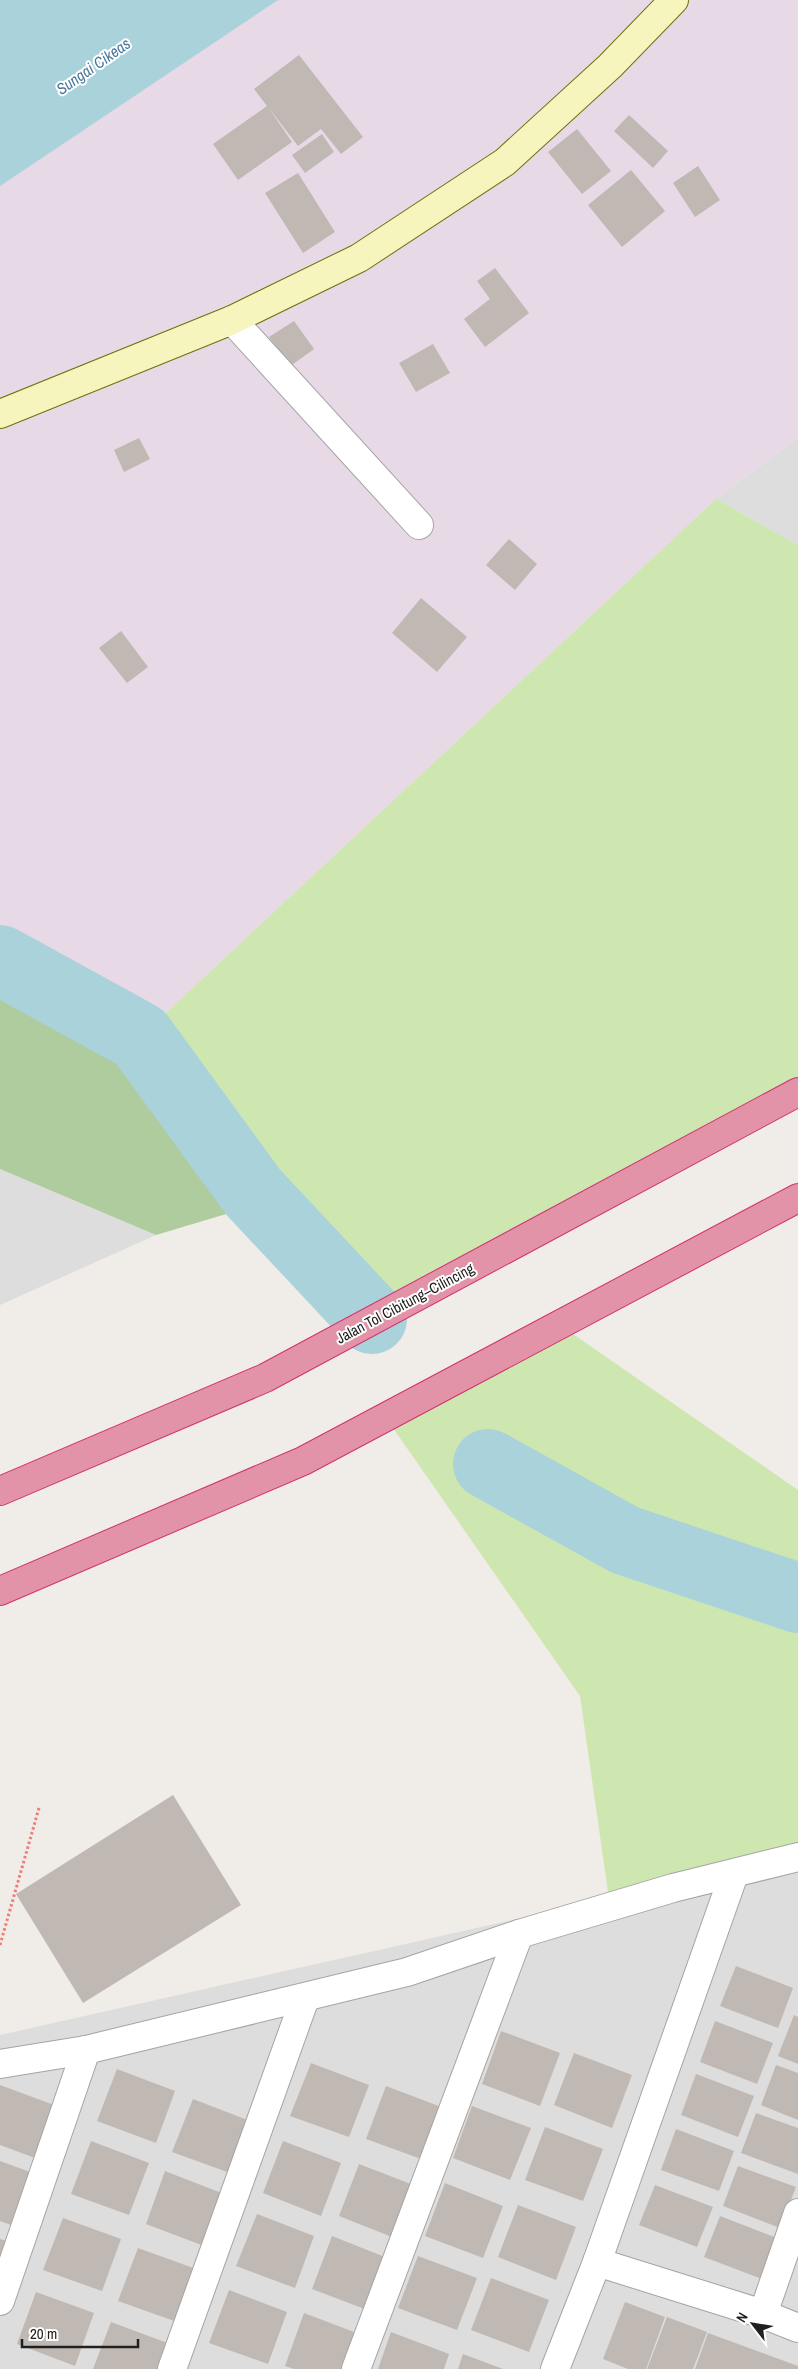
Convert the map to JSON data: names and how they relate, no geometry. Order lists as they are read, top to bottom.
{
  "streets": {
    "highway": ["Jalan Tol Cibitung–Cilincing"]
  },
  "water": ["Sungai Cikeas"],
  "scale_bar": "20 m",
  "north": "top left"
}
